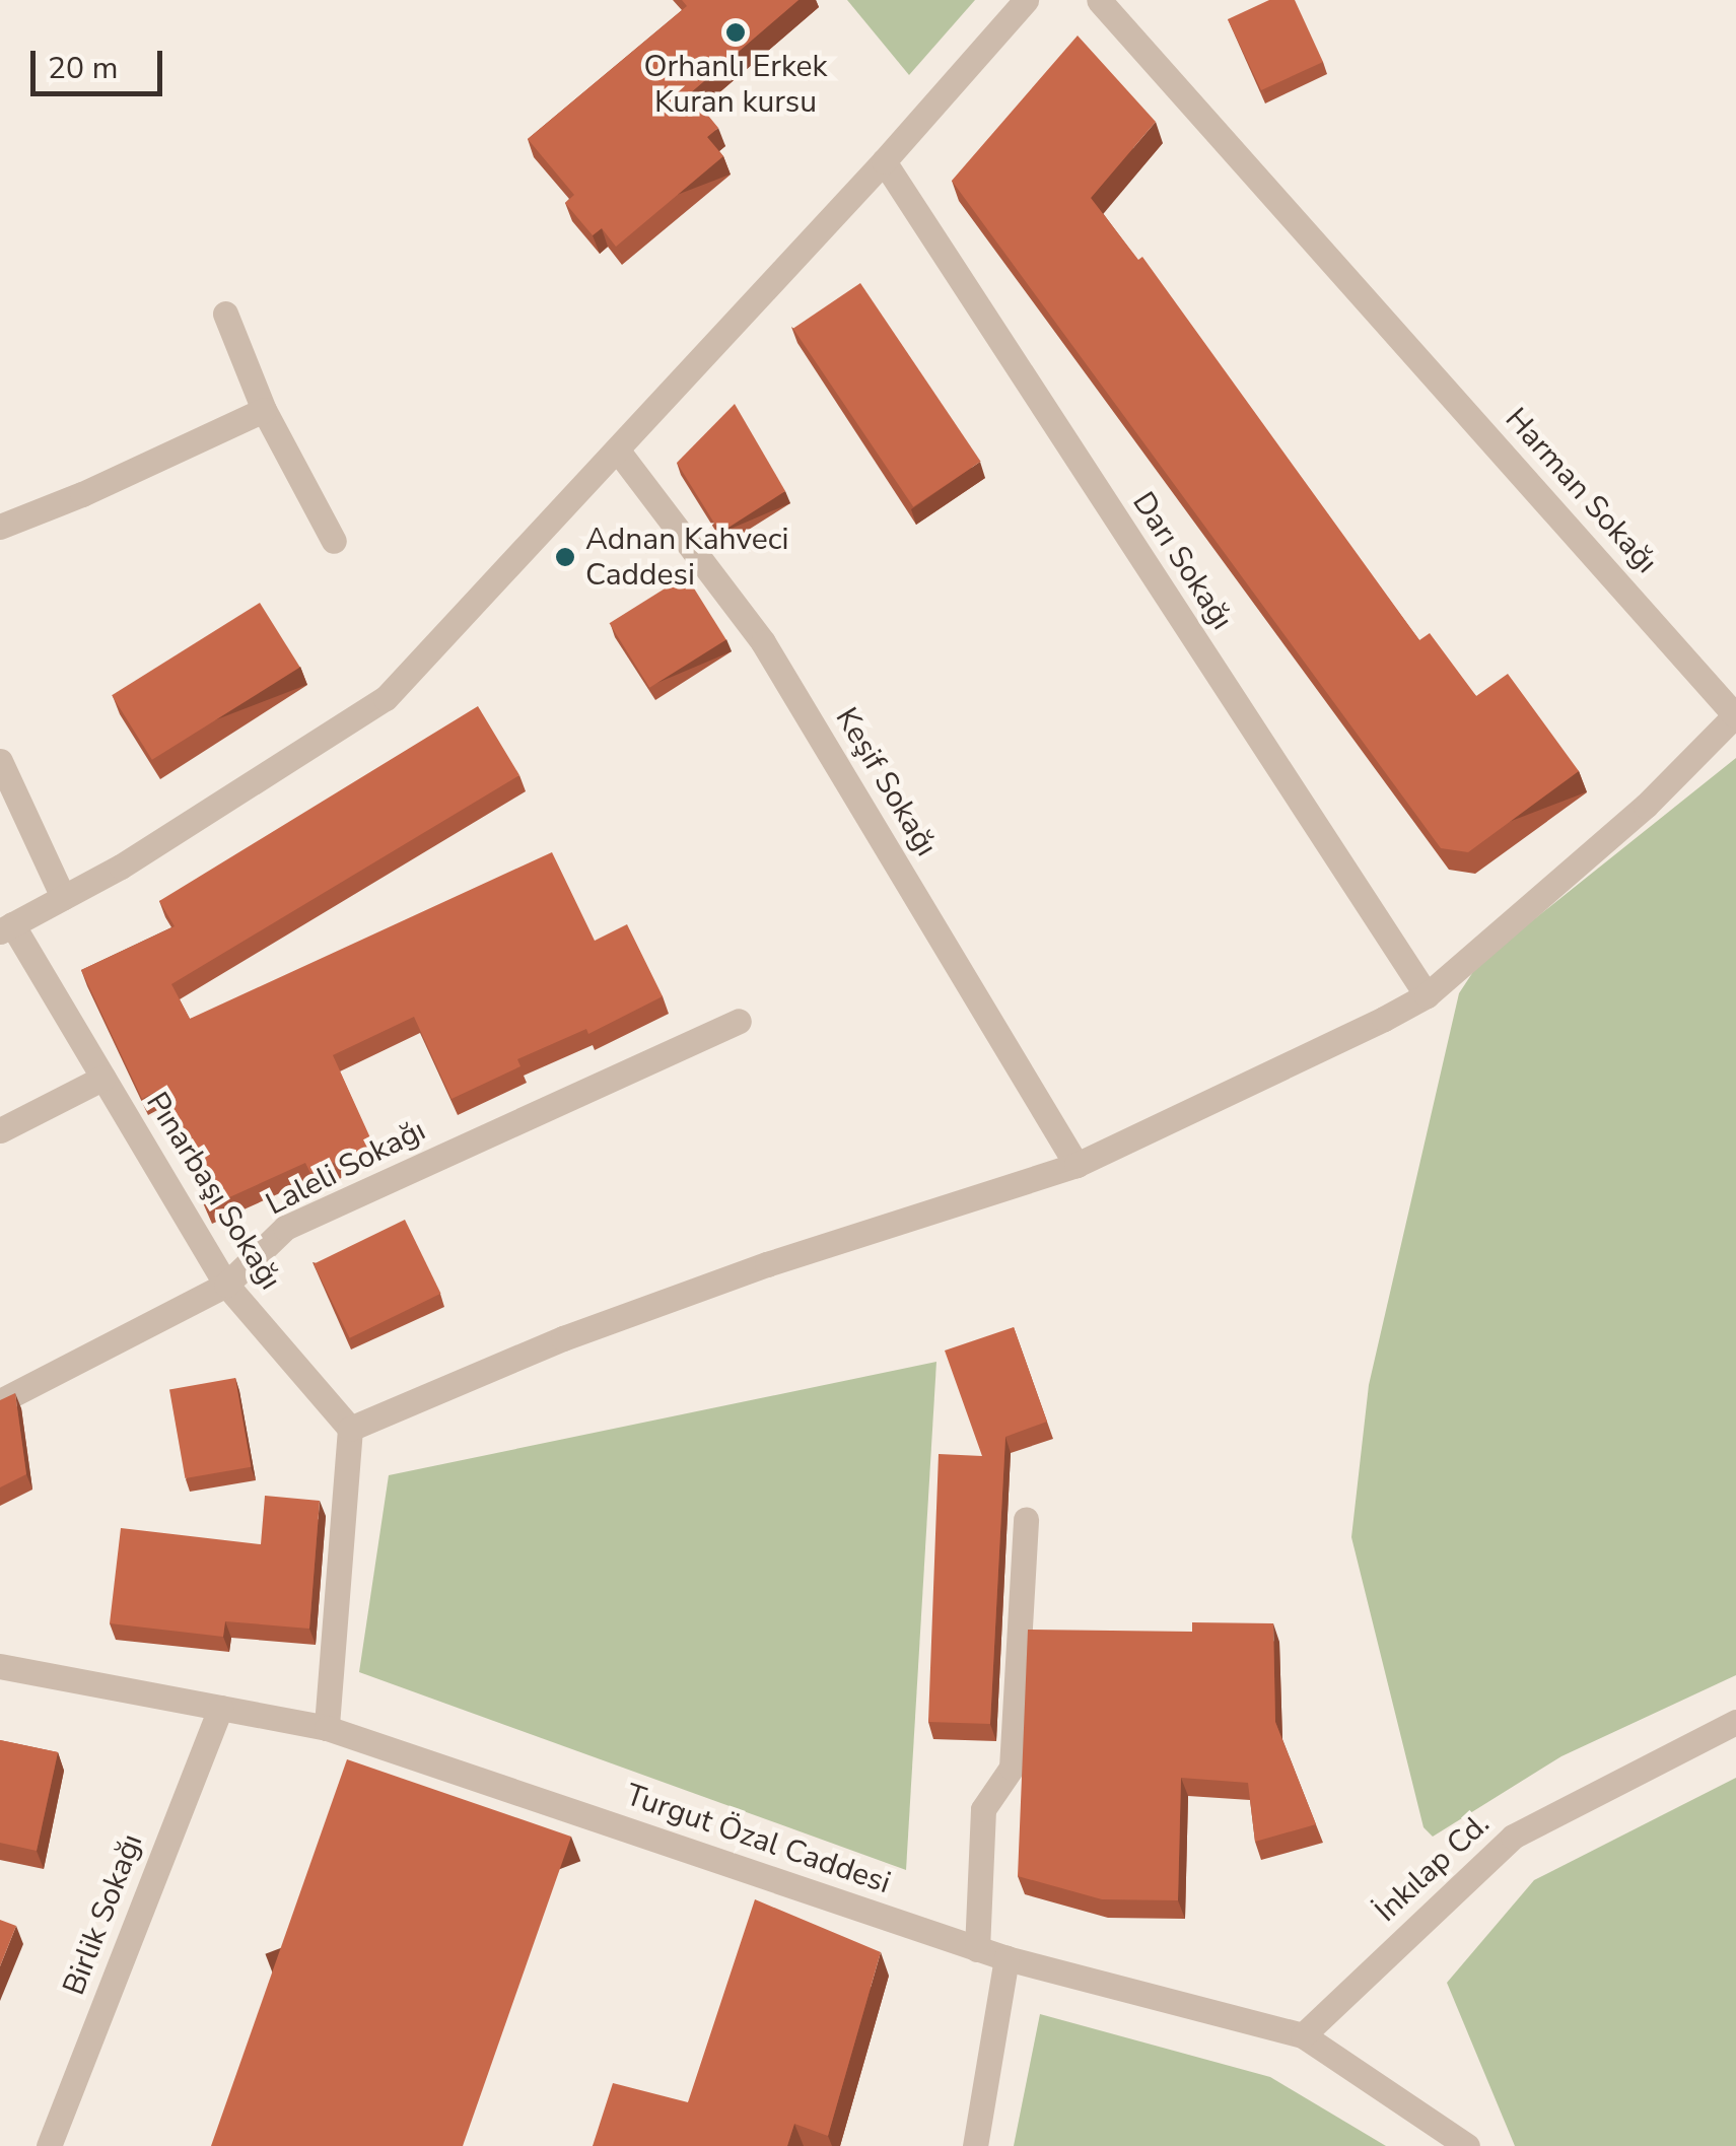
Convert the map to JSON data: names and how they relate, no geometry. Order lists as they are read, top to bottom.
{
  "streets": {
    "street": [
      "Harman Sokağı",
      "Darı Sokağı",
      "Keşif Sokağı",
      "Laleli Sokağı",
      "Pınarbaşı Sokağı",
      "Turgut Özal Caddesi",
      "İnkılap Cd.",
      "Birlik Sokağı"
    ]
  },
  "crossings": [
    ["Harman Sokağı", "Darı Sokağı"],
    ["Laleli Sokağı", "Pınarbaşı Sokağı"],
    ["Turgut Özal Caddesi", "İnkılap Cd."],
    ["Turgut Özal Caddesi", "Birlik Sokağı"]
  ],
  "places": ["Orhanlı Erkek Kuran kursu", "Adnan Kahveci Caddesi"],
  "scale_bar": "20 m"
}
